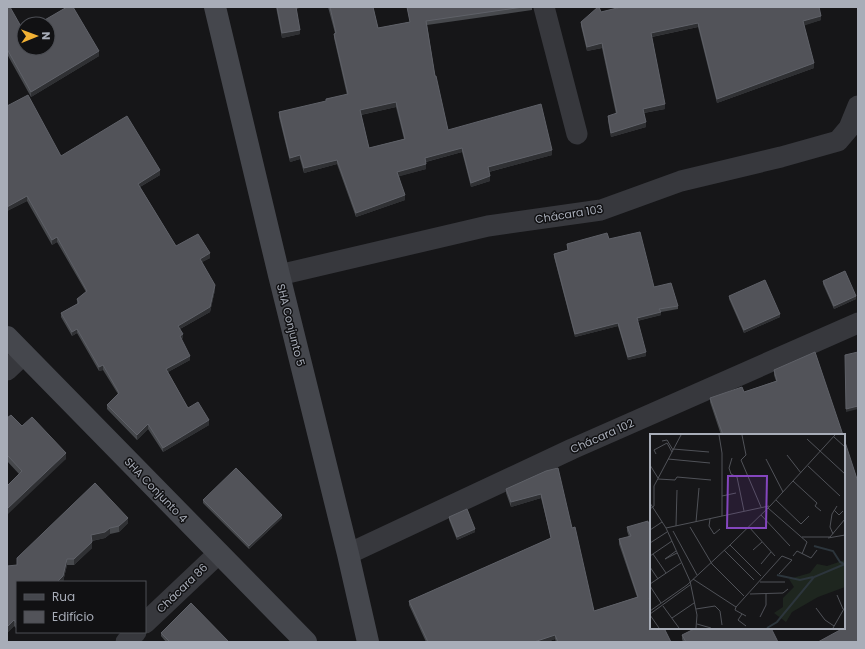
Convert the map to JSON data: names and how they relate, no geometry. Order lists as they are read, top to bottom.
{
  "streets": {
    "street": [
      "Chácara 103",
      "SHA Conjunto 5",
      "Chácara 102",
      "SHA Conjunto 4",
      "Chácara 86"
    ]
  },
  "crossings": [
    ["Chácara 103", "SHA Conjunto 5"],
    ["SHA Conjunto 5", "Chácara 102"],
    ["SHA Conjunto 4", "Chácara 86"]
  ],
  "legend": ["Rua", "Edifício"],
  "north": "right"
}
